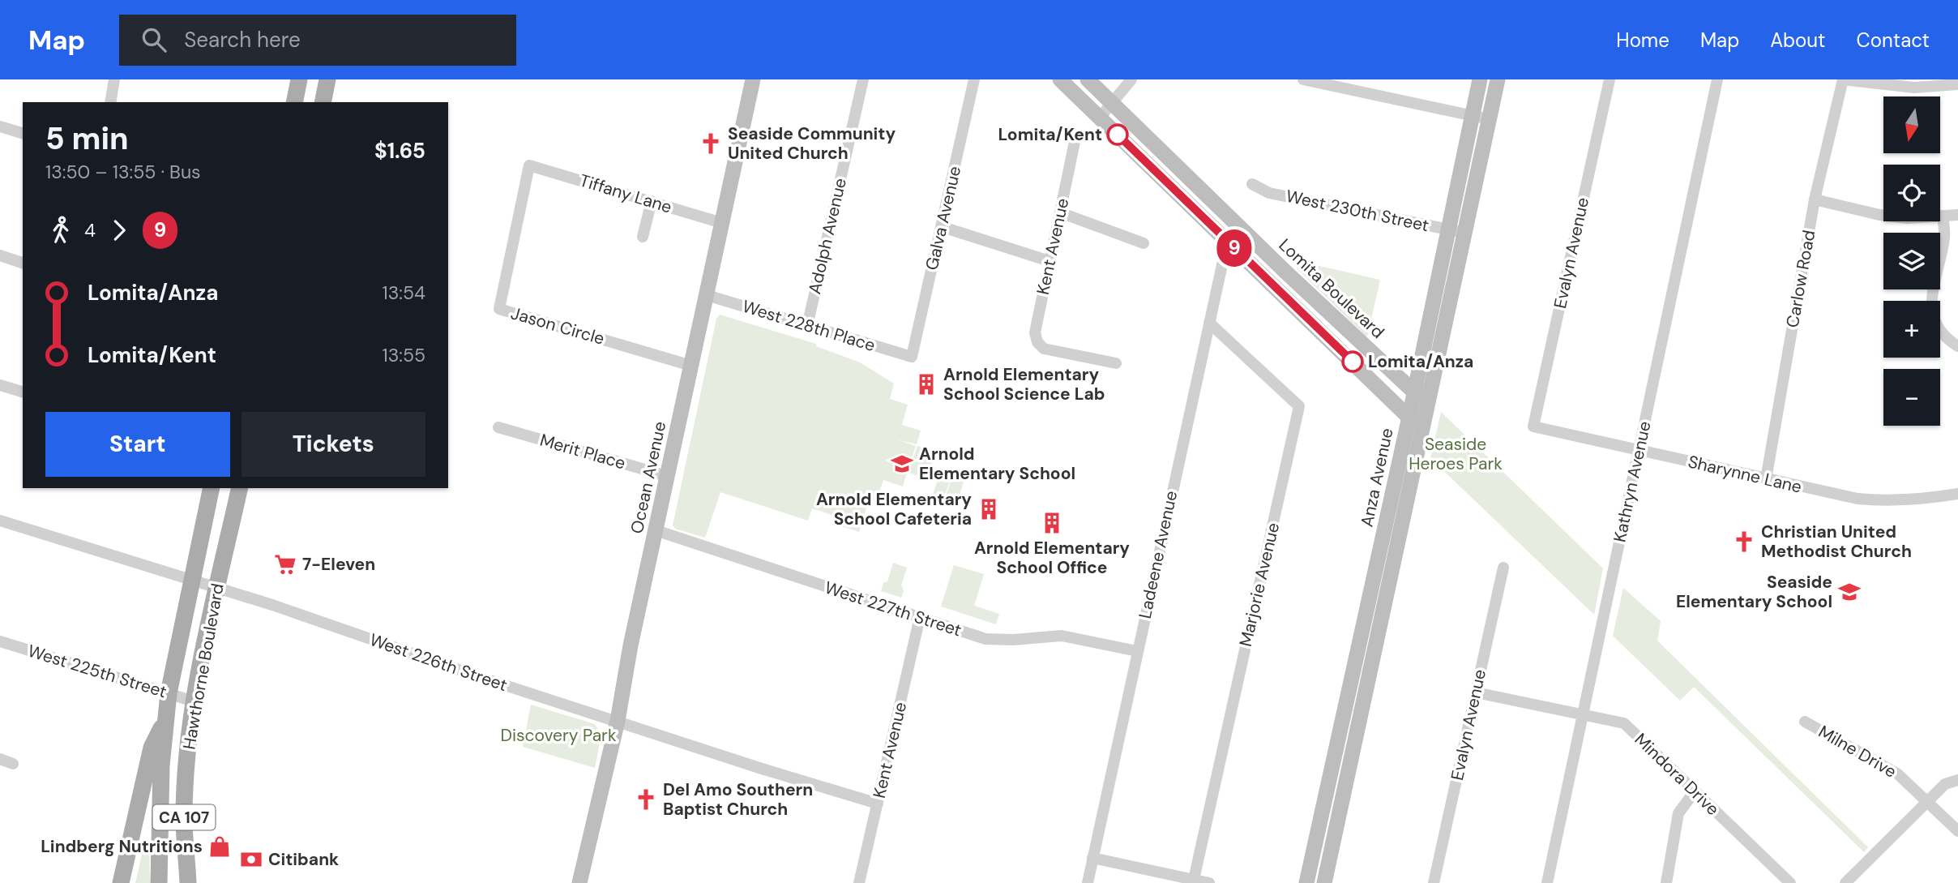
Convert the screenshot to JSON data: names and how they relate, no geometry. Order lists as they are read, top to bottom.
{
  "streets": {
    "main road": [
      "Lomita Boulevard",
      "Ocean Avenue",
      "Anza Avenue",
      "Hawthorne Boulevard",
      "CA 107"
    ],
    "street": [
      "Tiffany Lane",
      "West 230th Street",
      "Galva Avenue",
      "Adolph Avenue",
      "Kent Avenue",
      "Evalyn Avenue",
      "Carlow Road",
      "Jason Circle",
      "West 228th Place",
      "Merit Place",
      "Sharynne Lane",
      "Kathryn Avenue",
      "Ladeene Avenue",
      "Marjorie Avenue",
      "West 227th Street",
      "West 226th Street",
      "West 225th Street",
      "Milne Drive",
      "Mindora Drive"
    ]
  },
  "crossings": [
    ["Tiffany Lane", "Jason Circle"],
    ["Tiffany Lane", "Ocean Avenue"],
    ["West 230th Street", "Anza Avenue"],
    ["Galva Avenue", "West 228th Place"],
    ["Adolph Avenue", "West 228th Place"],
    ["Kent Avenue", "West 227th Street"],
    ["Kent Avenue", "West 226th Street"],
    ["Evalyn Avenue", "Sharynne Lane"],
    ["Evalyn Avenue", "Mindora Drive"],
    ["Carlow Road", "Sharynne Lane"],
    ["Lomita Boulevard", "Anza Avenue"],
    ["Lomita Boulevard", "Ladeene Avenue"],
    ["Jason Circle", "Ocean Avenue"],
    ["West 228th Place", "Ocean Avenue"],
    ["Merit Place", "Ocean Avenue"],
    ["Sharynne Lane", "Kathryn Avenue"],
    ["Ocean Avenue", "West 227th Street"],
    ["Ocean Avenue", "West 226th Street"],
    ["Kathryn Avenue", "Mindora Drive"],
    ["Ladeene Avenue", "Marjorie Avenue"],
    ["Ladeene Avenue", "West 227th Street"],
    ["West 226th Street", "Hawthorne Boulevard"],
    ["Hawthorne Boulevard", "West 225th Street"]
  ],
  "parks": ["Seaside Heroes Park", "Discovery Park"],
  "places": {
    "other": ["Lomita/Kent", "Lomita/Anza"],
    "church": ["Seaside Community United Church", "Christian United Methodist Church", "Del Amo Southern Baptist Church"],
    "building": ["Arnold Elementary School Science Lab", "Arnold Elementary School Cafeteria", "Arnold Elementary School Office"],
    "school or university": ["Arnold Elementary School", "Seaside Elementary School"],
    "supermarket": ["7-Eleven"],
    "shop": ["Lindberg Nutritions"],
    "bank": ["Citibank"]
  },
  "lines": ["bus line 9"],
  "north": "bottom",
  "page": {
    "header": "Map",
    "search": "Search here",
    "nav": [
      "Home",
      "Map",
      "About",
      "Contact"
    ],
    "on_map": "9",
    "map_buttons": ["+", "−"],
    "heading": ["5 min", "13:50 – 13:55 · Bus", "$1.65"],
    "legs": ["4", "9"],
    "list": [
      {
        "name": "Lomita/Anza",
        "value": "13:54"
      },
      {
        "name": "Lomita/Kent",
        "value": "13:55"
      }
    ],
    "buttons": ["Start", "Tickets"]
  }
}
